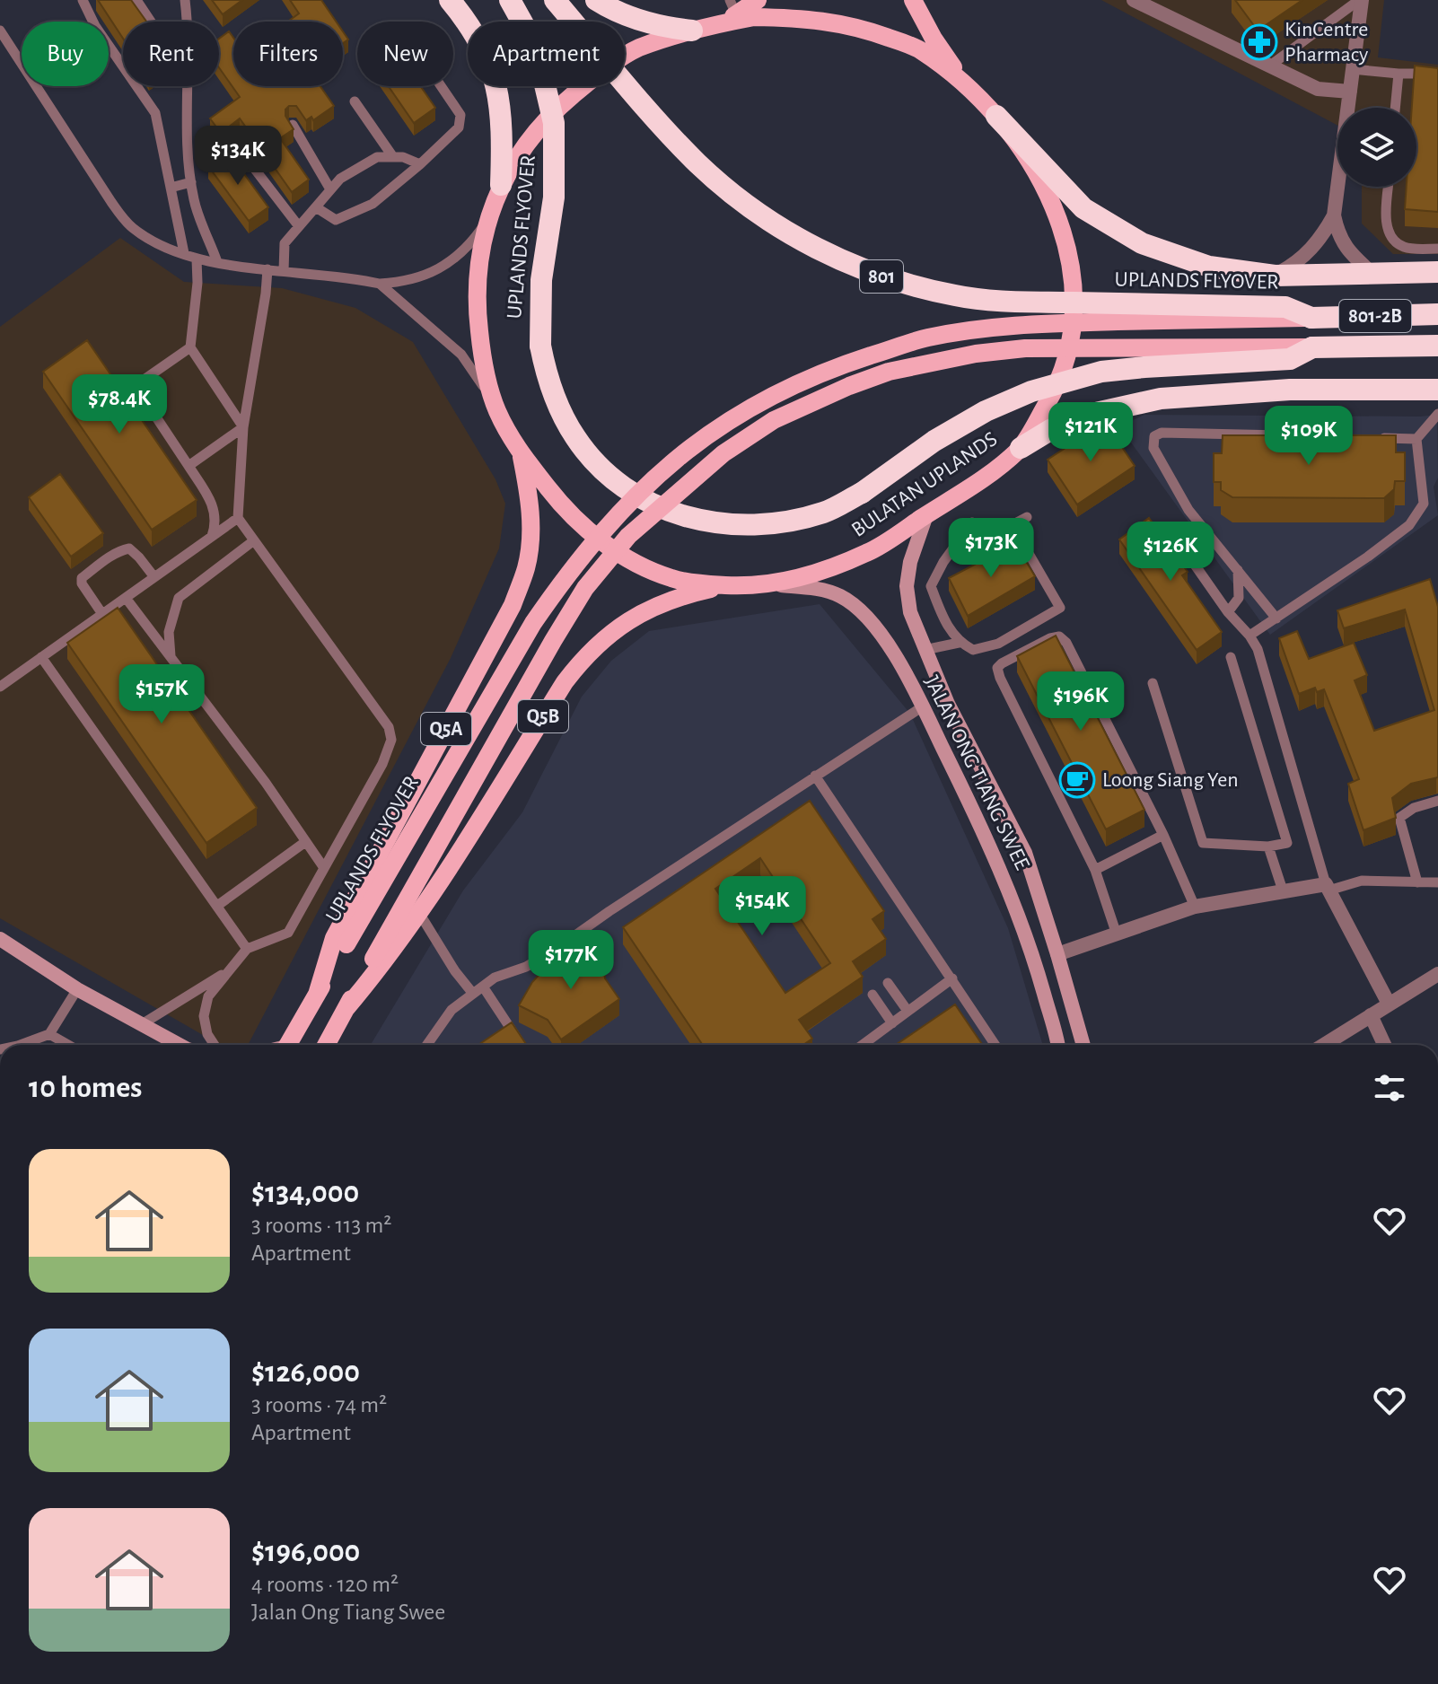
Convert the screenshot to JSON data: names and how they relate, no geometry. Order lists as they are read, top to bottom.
{
  "streets": {
    "highway": ["UPLANDS FLYOVER", "801", "801-2B"],
    "main road": [
      "BULATAN UPLANDS",
      "Q5B",
      "Q5A",
      "JALAN ONG TIANG SWEE"
    ]
  },
  "crossings": [
    ["UPLANDS FLYOVER", "801-2B"],
    ["UPLANDS FLYOVER", "Q5B"],
    ["UPLANDS FLYOVER", "Q5A"],
    ["BULATAN UPLANDS", "Q5B"],
    ["BULATAN UPLANDS", "Q5A"],
    ["BULATAN UPLANDS", "JALAN ONG TIANG SWEE"]
  ],
  "places": {
    "pharmacy": ["KinCentre Pharmacy"],
    "cafe": ["Loong Siang Yen"]
  },
  "page": {
    "chip": [
      "Buy",
      "Rent",
      "Filters",
      "New",
      "Apartment"
    ],
    "price": [
      "$134K",
      "$78.4K",
      "$121K",
      "$109K",
      "$173K",
      "$126K",
      "$157K",
      "$196K",
      "$154K",
      "$177K"
    ],
    "heading": "10 homes",
    "list": [
      {
        "name": "$134,000",
        "note": "3 rooms · 113 m² · Apartment"
      },
      {
        "name": "$126,000",
        "note": "3 rooms · 74 m² · Apartment"
      },
      {
        "name": "$196,000",
        "note": "4 rooms · 120 m² · Jalan Ong Tiang Swee"
      }
    ]
  }
}
